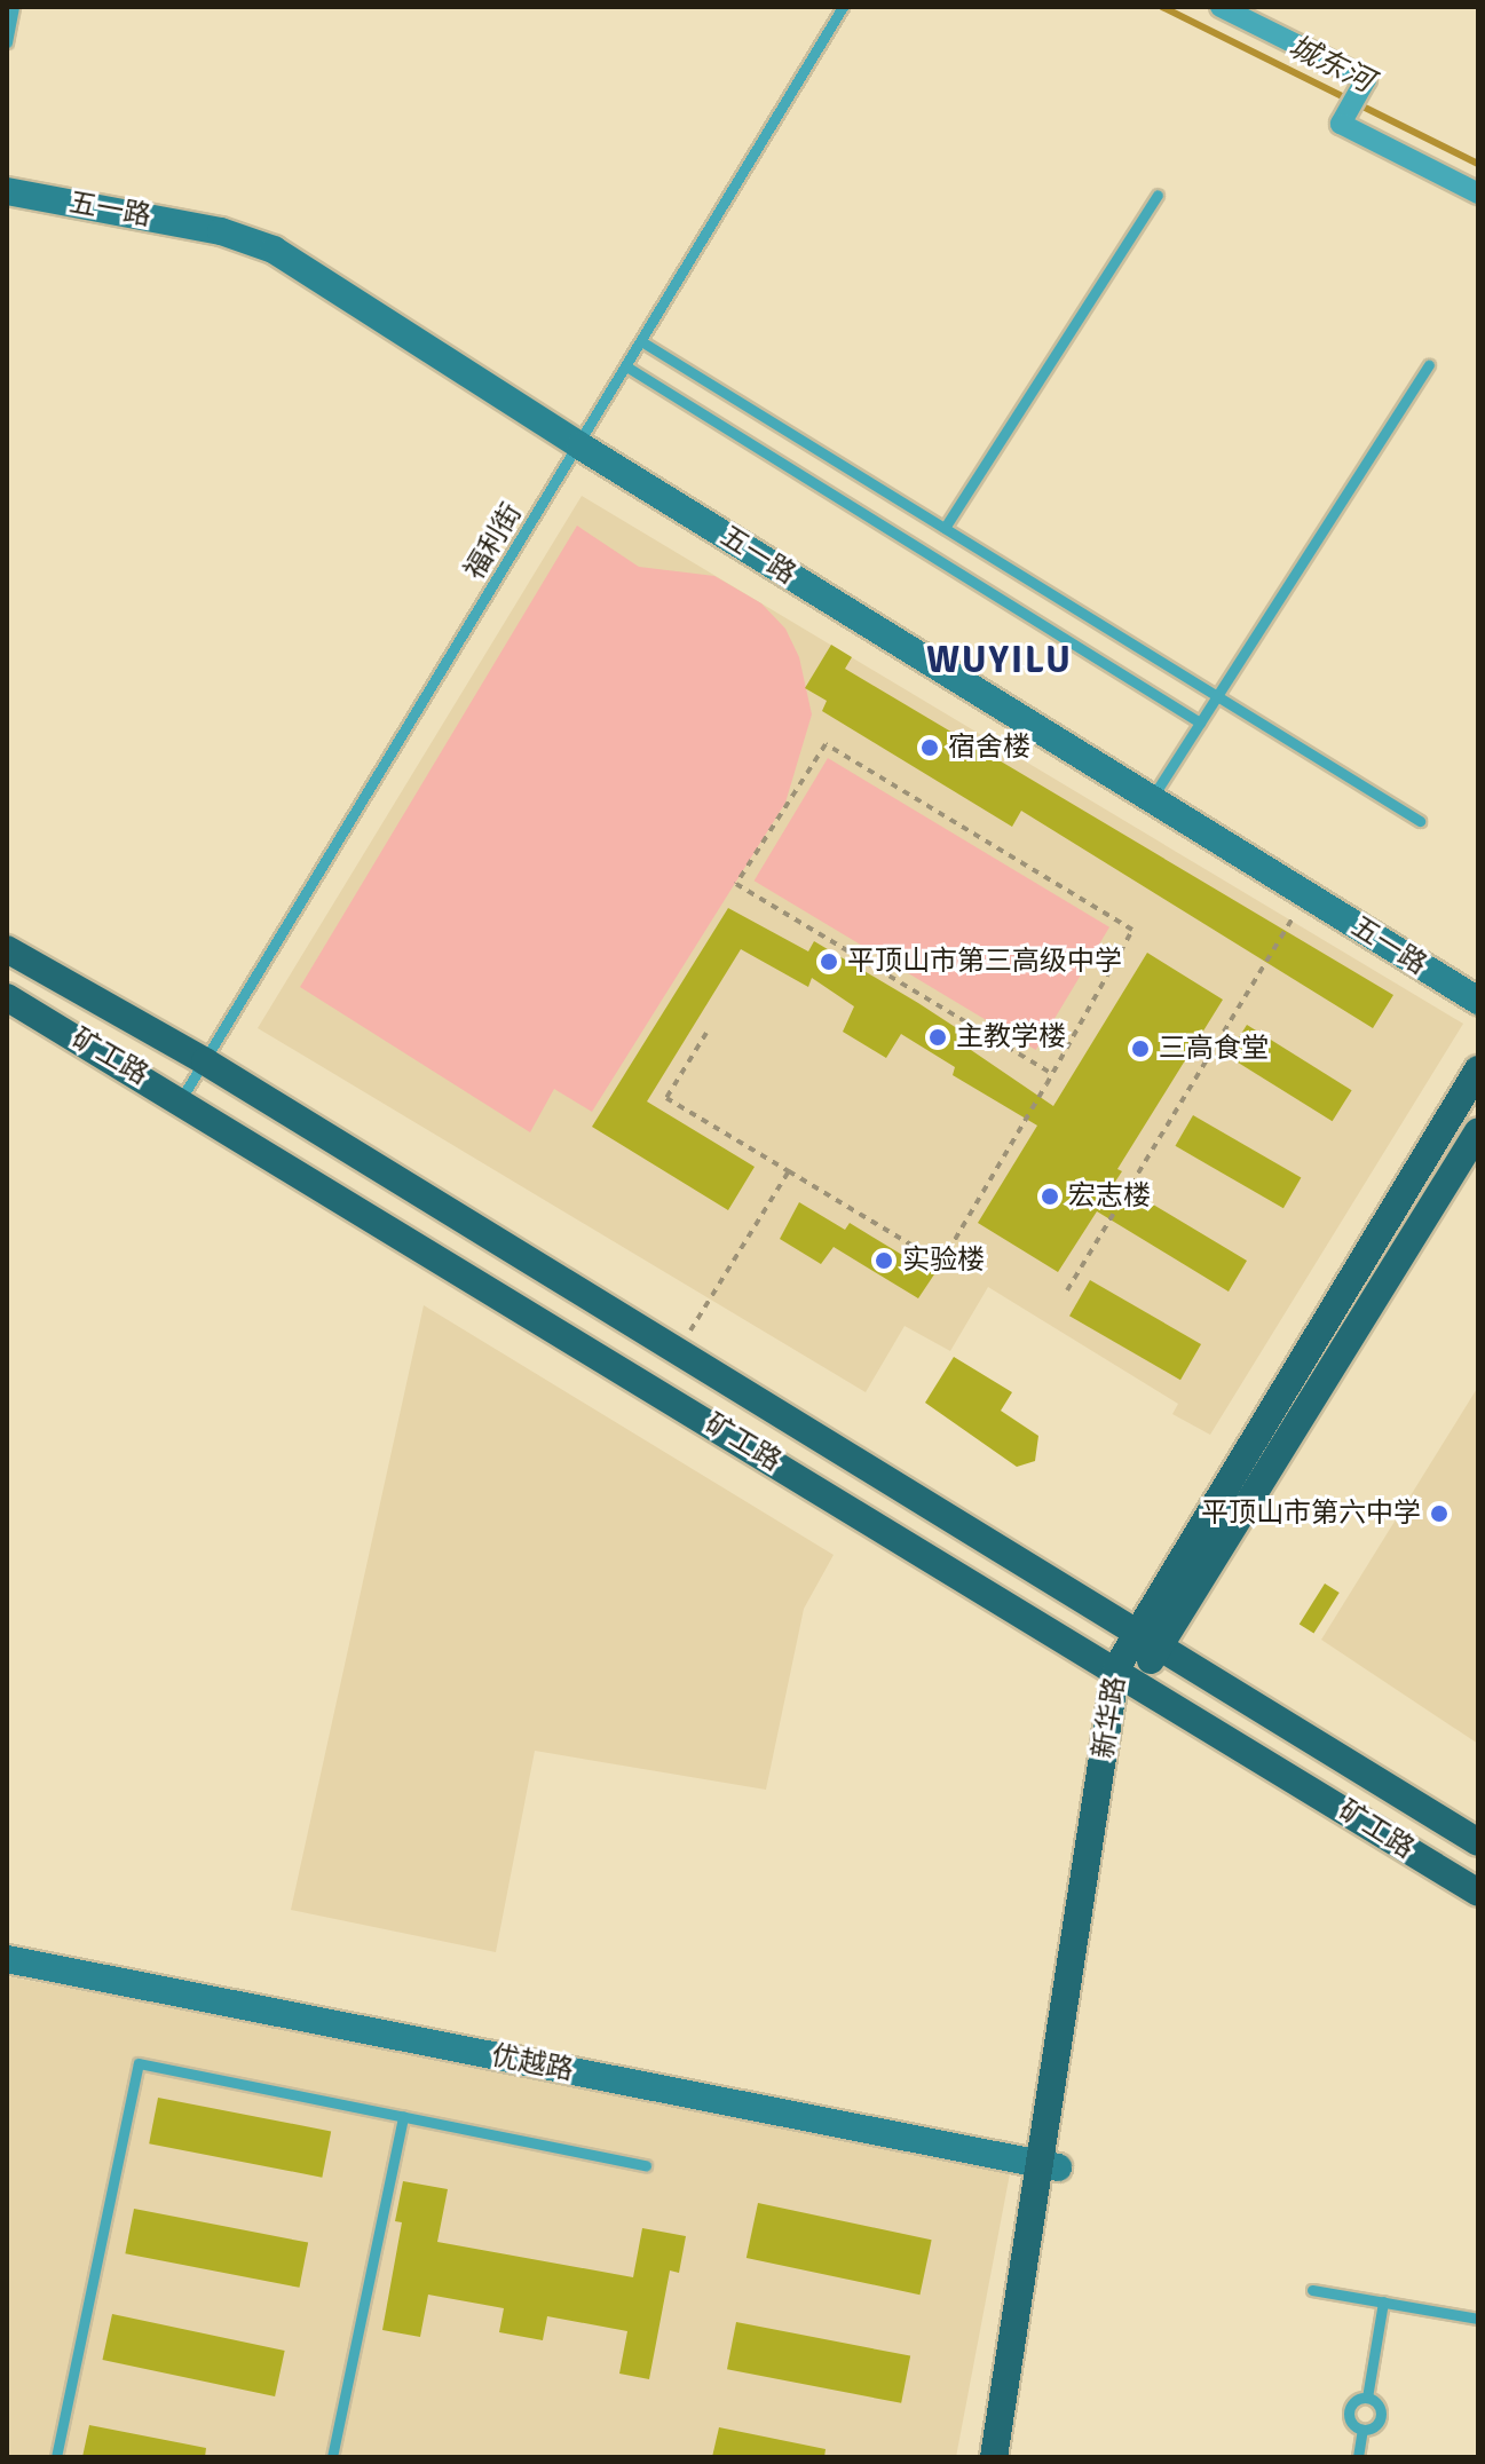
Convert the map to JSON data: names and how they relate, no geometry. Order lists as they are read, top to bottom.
{
  "streets": {
    "main road": ["矿工路", "新华路"],
    "street": ["五一路", "优越路"],
    "lane": ["福利街"]
  },
  "crossings": [
    ["五一路", "福利街"],
    ["福利街", "矿工路"],
    ["矿工路", "新华路"],
    ["新华路", "优越路"]
  ],
  "districts": ["WUYILU"],
  "water": ["城东河"],
  "places": [
    "宿舍楼",
    "平顶山市第三高级中学",
    "主教学楼",
    "三高食堂",
    "宏志楼",
    "实验楼",
    "平顶山市第六中学"
  ]
}
